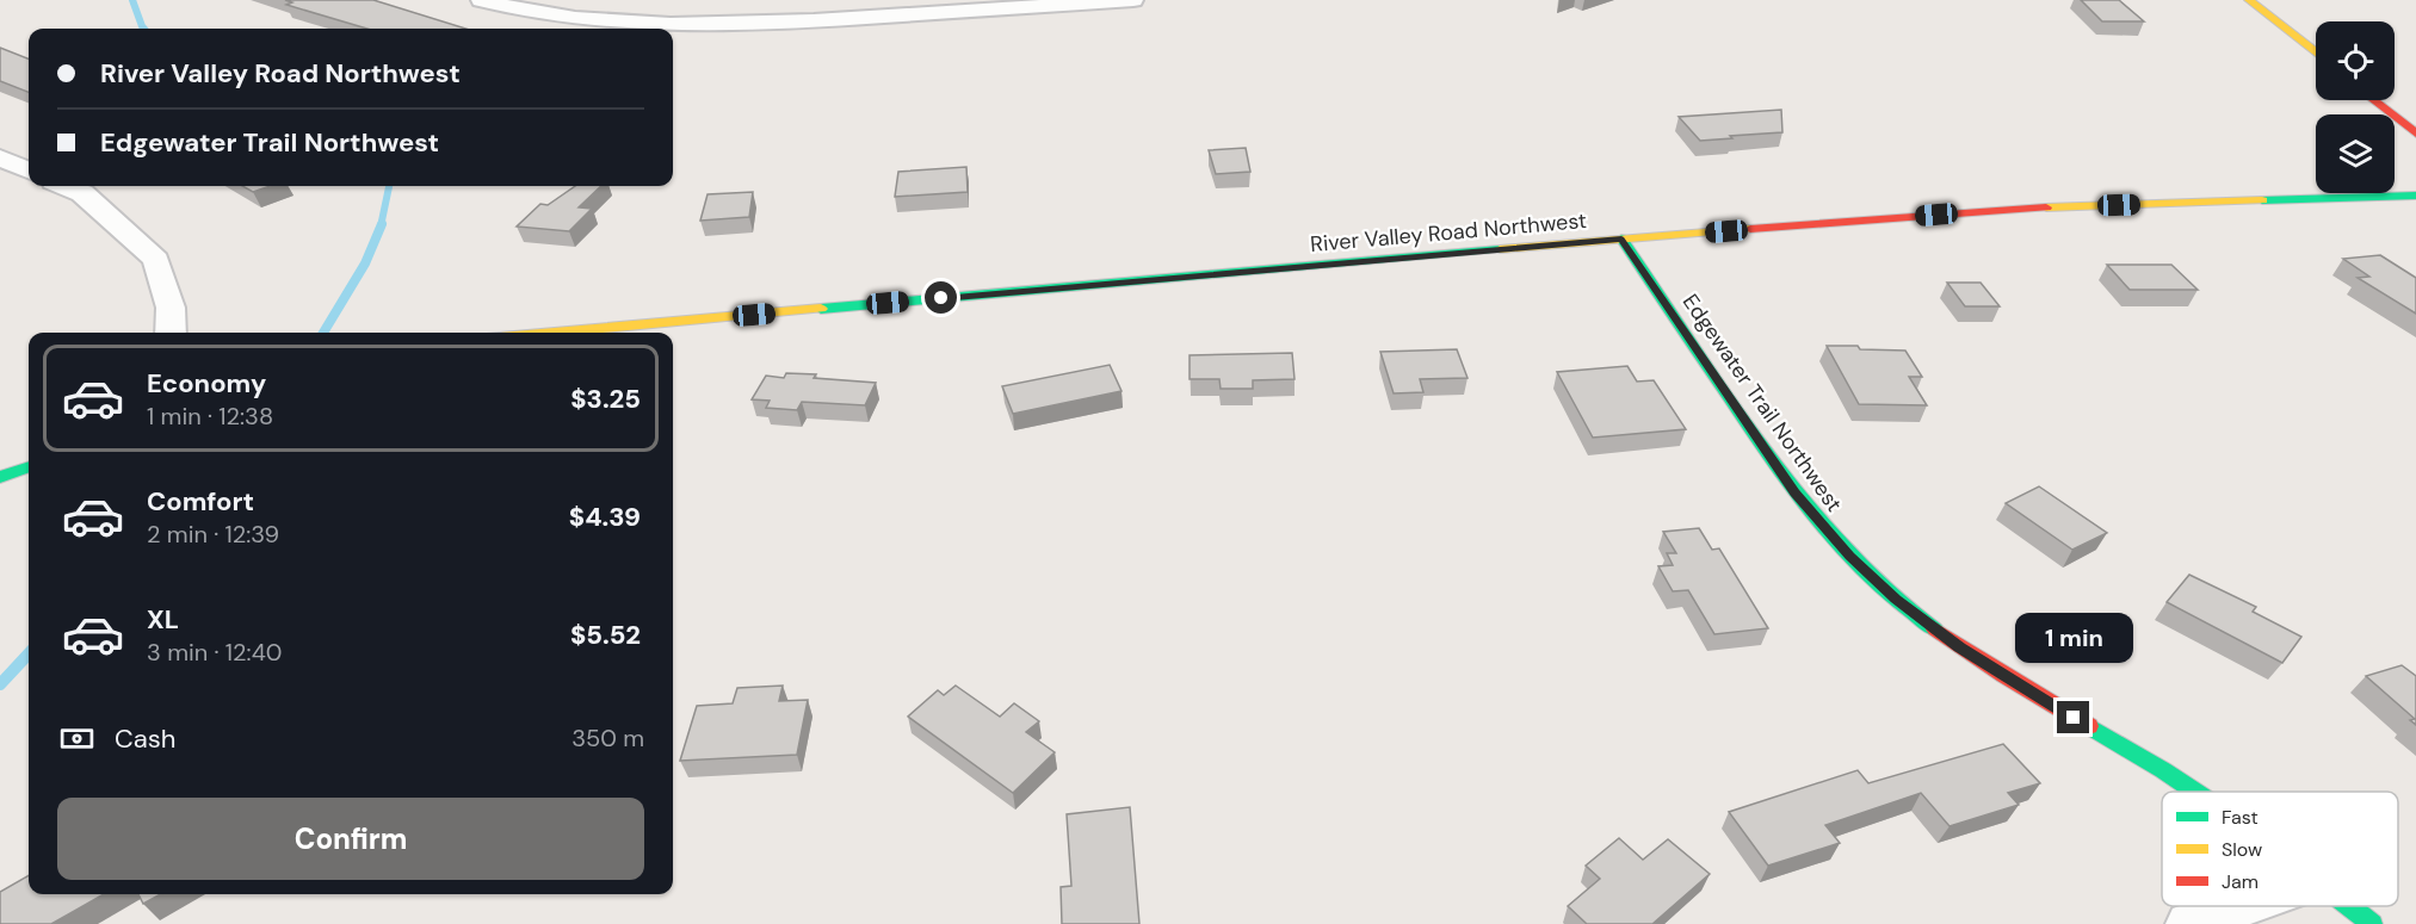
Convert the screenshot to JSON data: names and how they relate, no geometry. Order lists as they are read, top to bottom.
{
  "streets": {
    "street": ["River Valley Road Northwest", "Edgewater Trail Northwest"]
  },
  "crossings": [
    ["River Valley Road Northwest", "Edgewater Trail Northwest"]
  ],
  "legend": ["Fast", "Slow", "Jam"],
  "page": {
    "banner": ["River Valley Road Northwest", "Edgewater Trail Northwest"],
    "list": [
      {
        "name": "Economy",
        "note": "1 min · 12:38",
        "value": "$3.25"
      },
      {
        "name": "Comfort",
        "note": "2 min · 12:39",
        "value": "$4.39"
      },
      {
        "name": "XL",
        "note": "3 min · 12:40",
        "value": "$5.52"
      }
    ],
    "bubble": "1 min",
    "pay": ["Cash", "350 m"],
    "buttons": "Confirm"
  }
}
